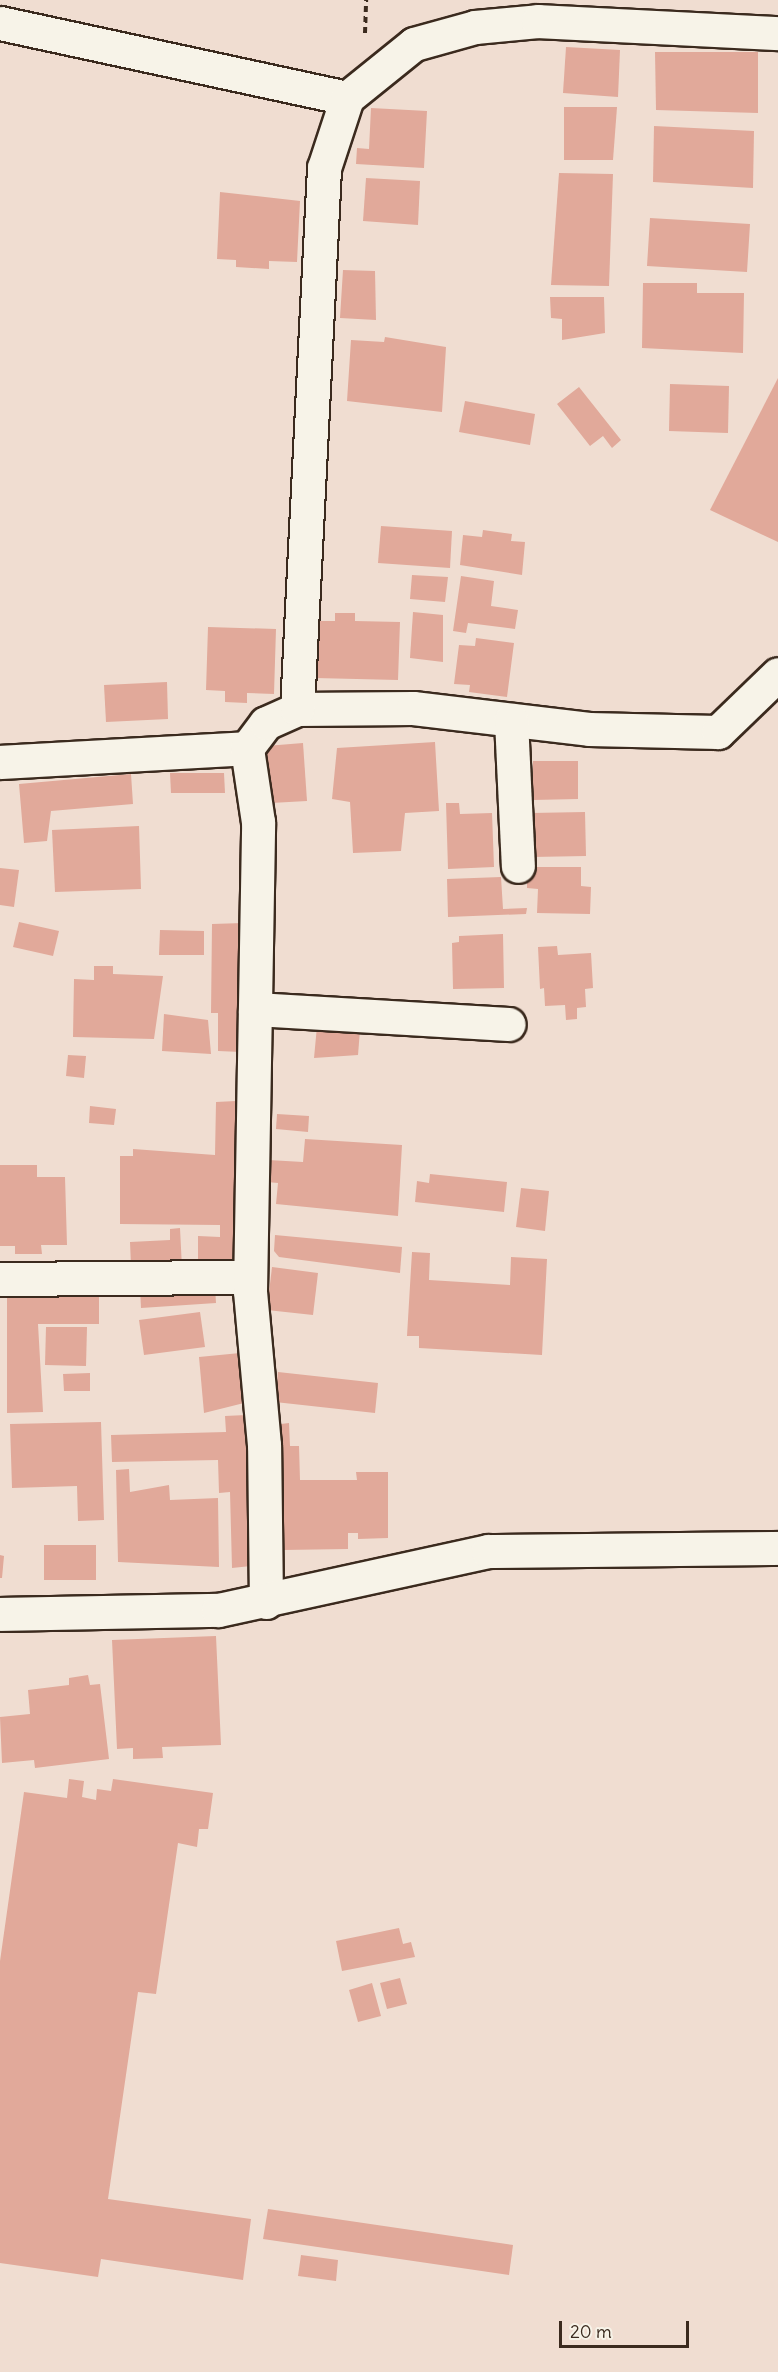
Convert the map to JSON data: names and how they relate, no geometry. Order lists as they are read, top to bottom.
{
  "scale_bar": "20 m"
}
